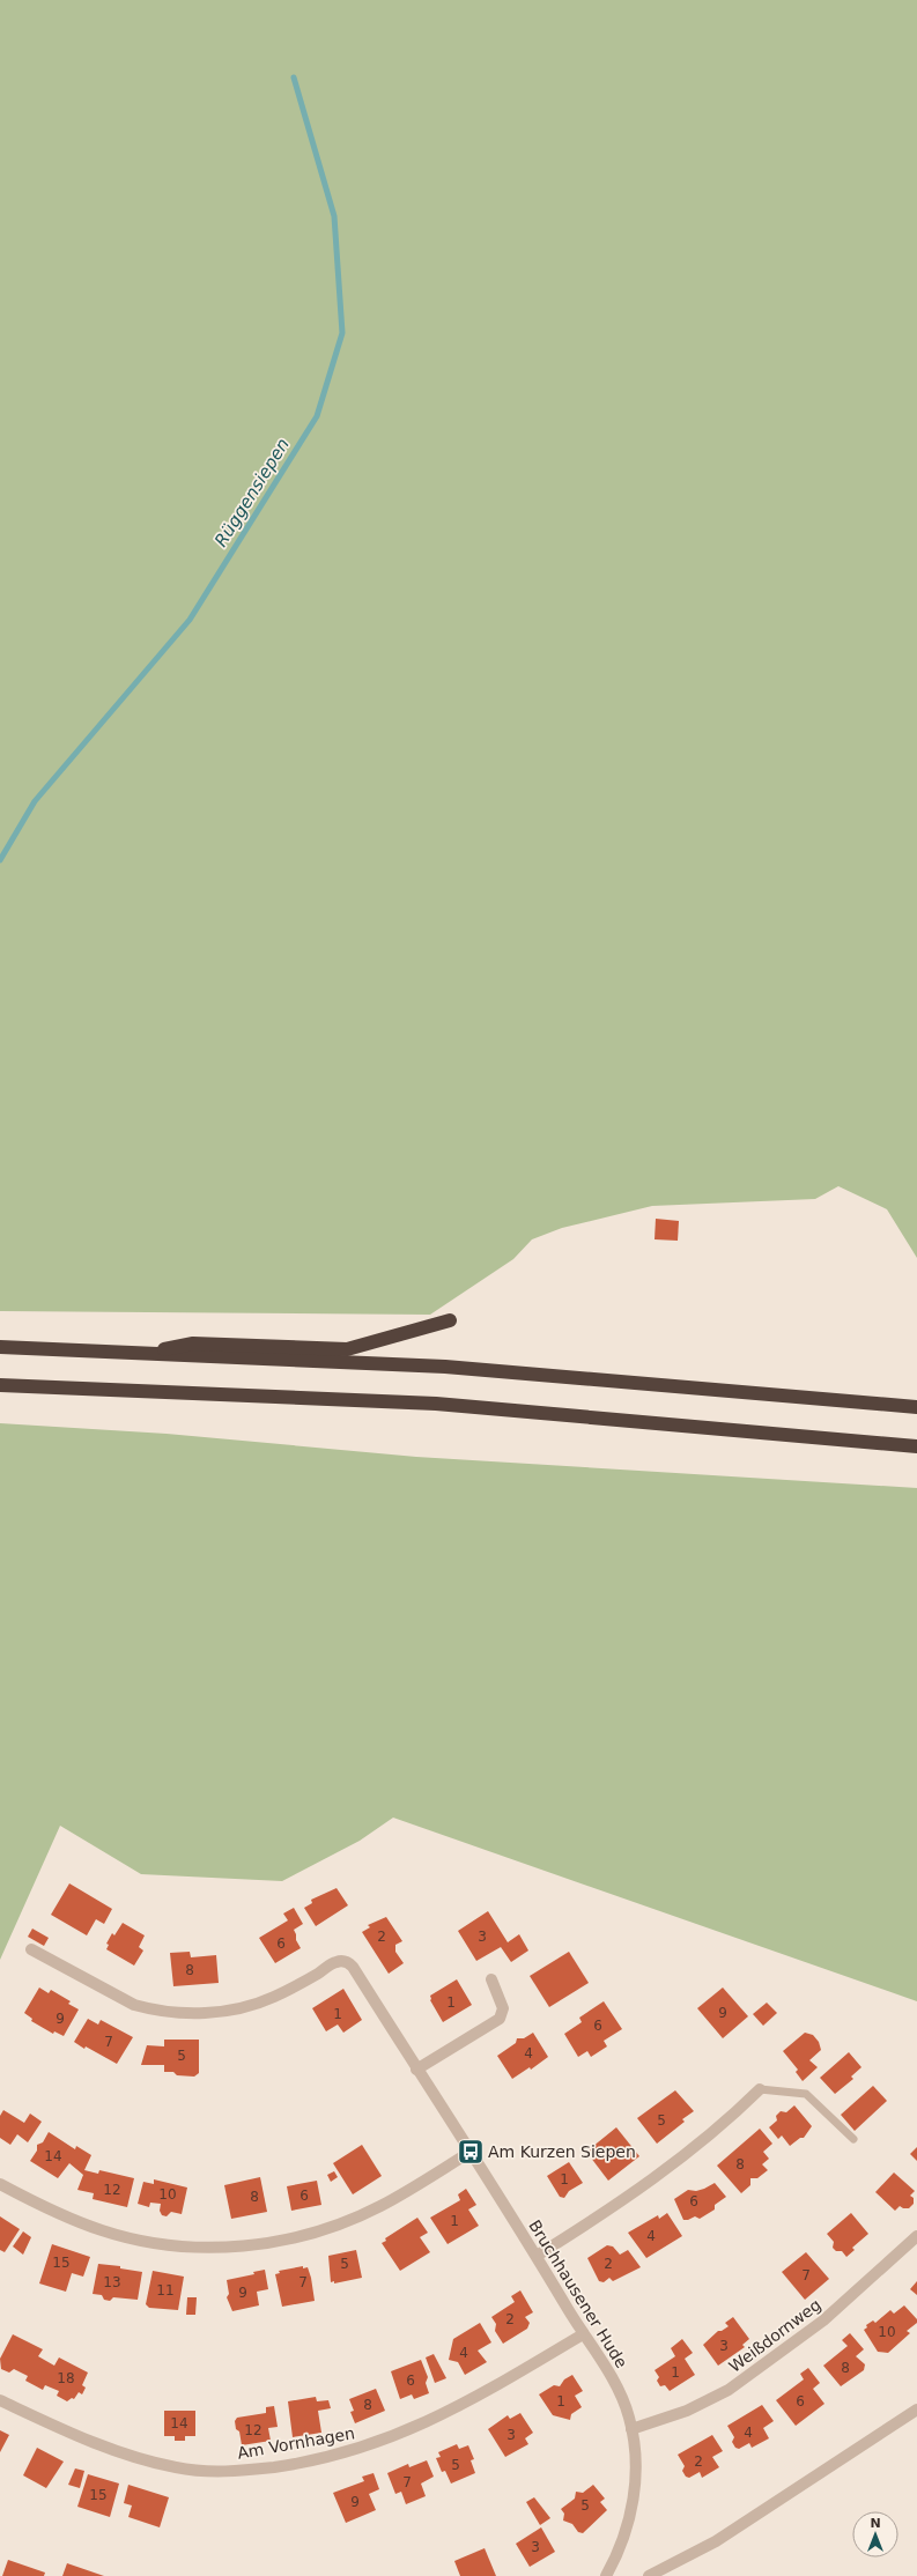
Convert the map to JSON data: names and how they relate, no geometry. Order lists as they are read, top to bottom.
{
  "streets": {
    "street": ["Bruchhausener Hude", "Weißdornweg", "Am Vornhagen"]
  },
  "crossings": [
    ["Bruchhausener Hude", "Weißdornweg"],
    ["Bruchhausener Hude", "Am Vornhagen"]
  ],
  "water": ["Rüggensiepen"],
  "places": {
    "bus stop": ["Am Kurzen Siepen"]
  },
  "house_numbers": [
    "2",
    "3",
    "6",
    "8",
    "1",
    "9",
    "1",
    "9",
    "6",
    "7",
    "4",
    "5",
    "5",
    "14",
    "8",
    "1",
    "12",
    "10",
    "6",
    "8",
    "6",
    "1",
    "4",
    "15",
    "5",
    "2",
    "7",
    "13",
    "7",
    "11",
    "9",
    "2",
    "10",
    "3",
    "4",
    "8",
    "1",
    "18",
    "6",
    "1",
    "6",
    "8",
    "14",
    "12",
    "4",
    "3",
    "2",
    "5",
    "7",
    "15",
    "9",
    "5",
    "3"
  ],
  "north": "top"
}
